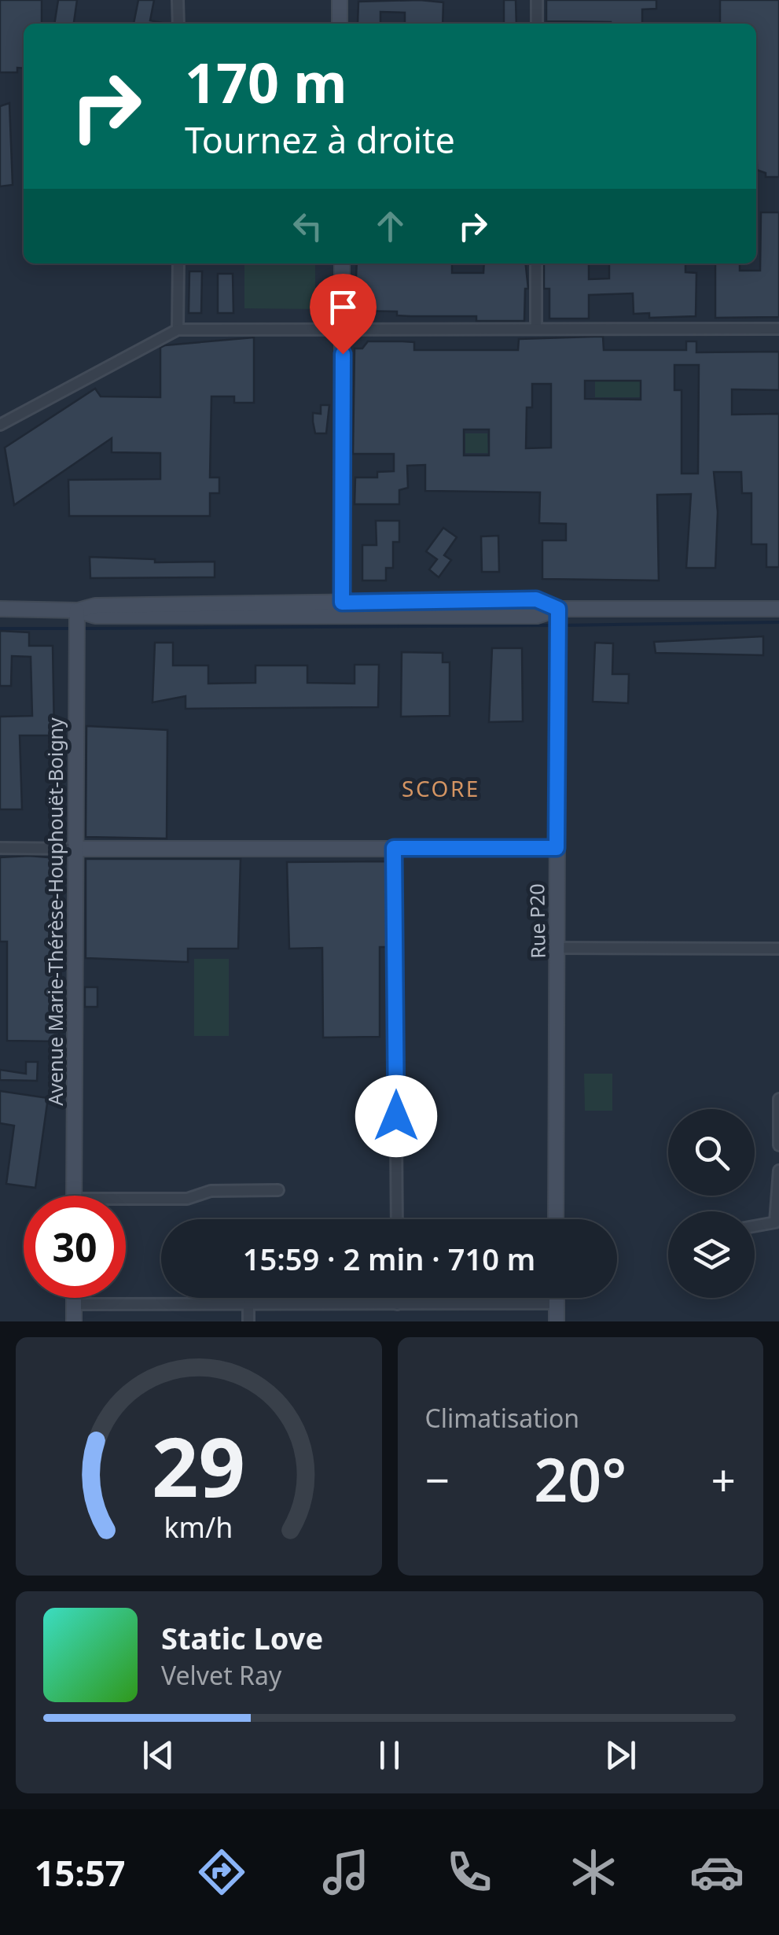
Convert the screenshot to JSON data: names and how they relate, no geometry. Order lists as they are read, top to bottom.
{
  "streets": {
    "street": ["Avenue Marie-Thérèse-Houphouët-Boigny", "Rue P20"]
  },
  "districts": ["SCORE"],
  "page": {
    "turn": ["170 m", "Tournez à droite"],
    "limit": "30",
    "trip": "15:59 · 2 min · 710 m",
    "tile": "Climatisation",
    "heat": ["−", "20°", "+"],
    "song": ["Static Love", "Velvet Ray"],
    "tabs": "15:57",
    "gauge": ["29", "km/h"]
  }
}
